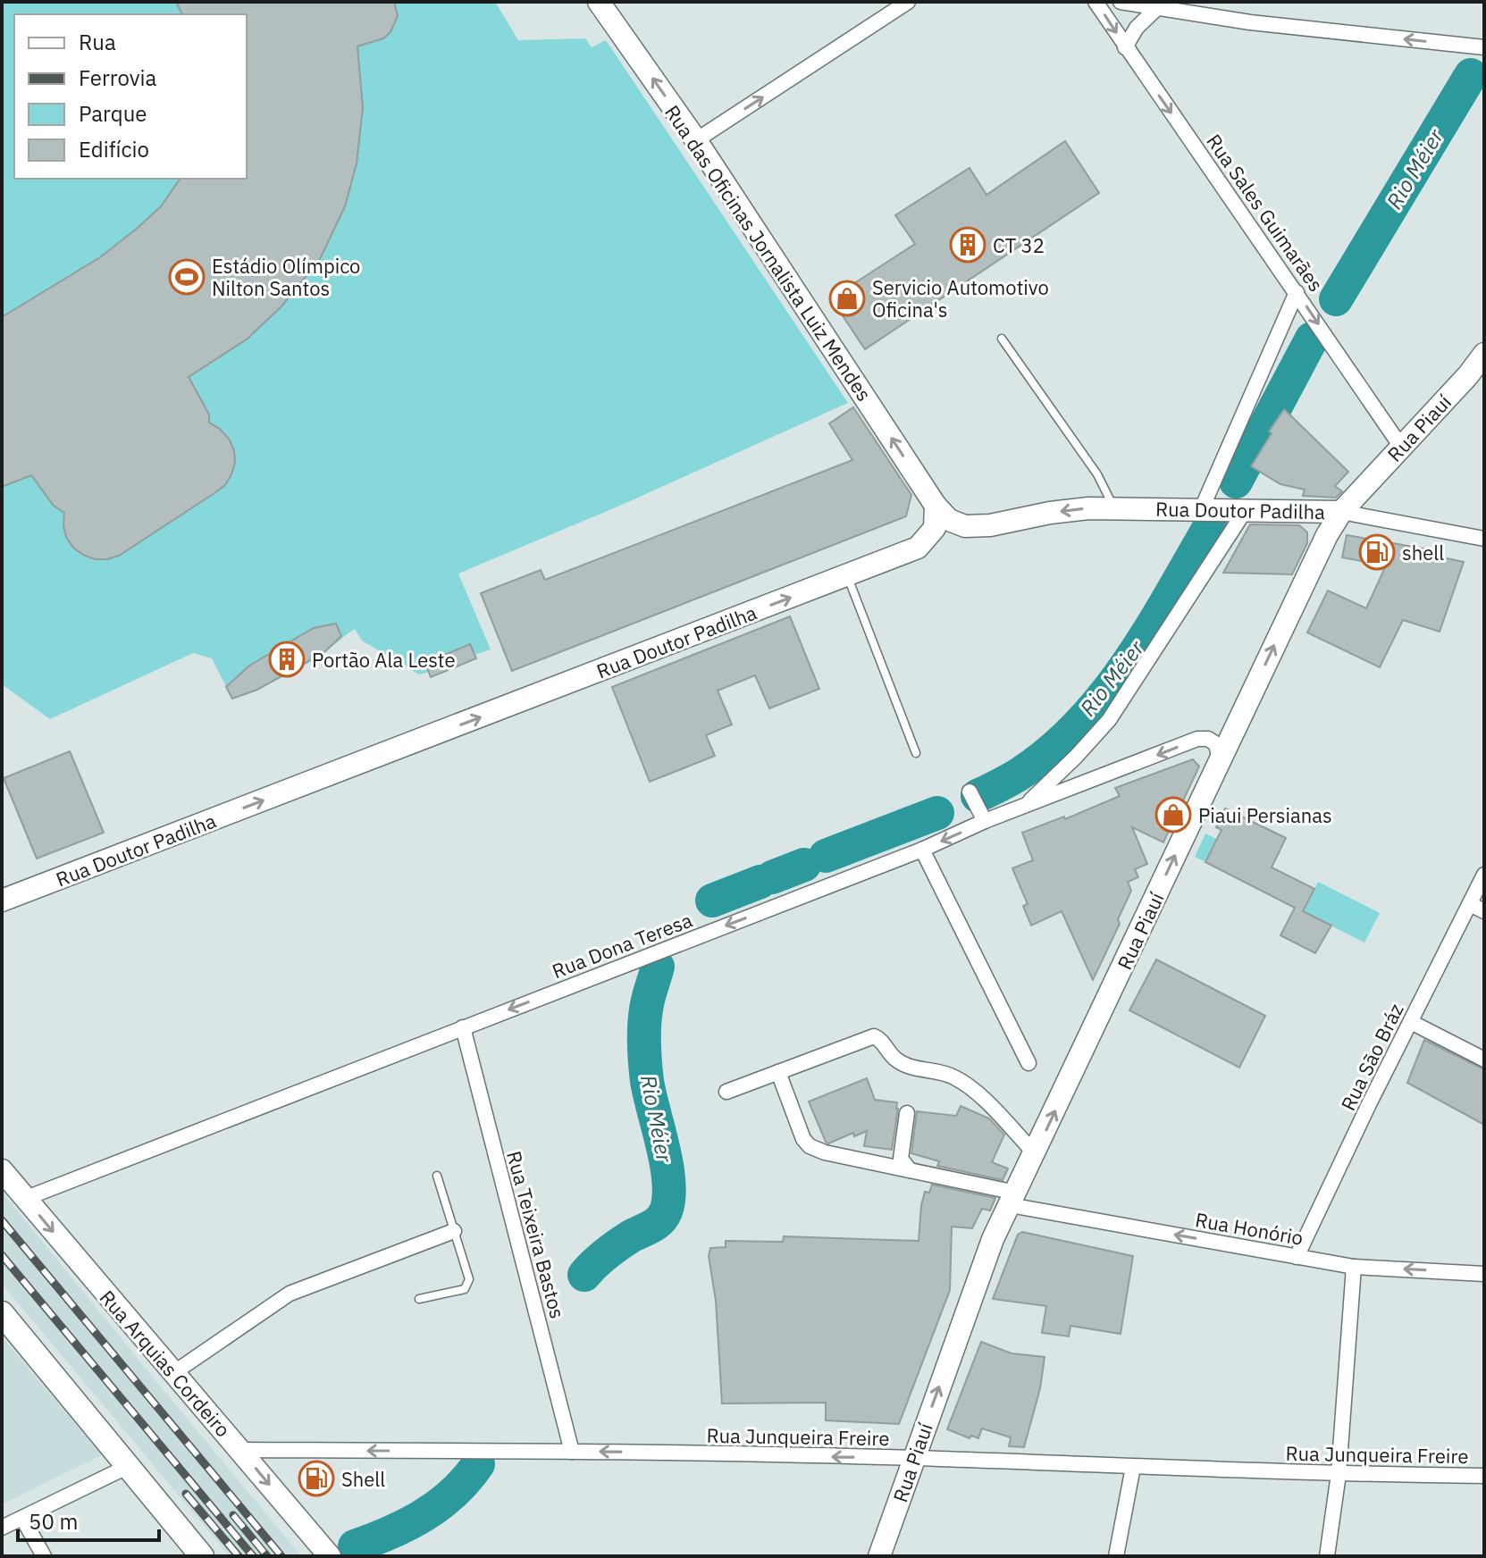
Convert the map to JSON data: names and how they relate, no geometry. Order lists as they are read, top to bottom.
{
  "streets": {
    "street": [
      "Rua Sales Guimarães",
      "Rua das Oficinas Jornalista Luiz Mendes",
      "Rua Piauí",
      "Rua Doutor Padilha",
      "Rua Dona Teresa",
      "Rua São Bráz",
      "Rua Honório",
      "Rua Teixeira Bastos",
      "Rua Arquias Cordeiro",
      "Rua Junqueira Freire"
    ]
  },
  "crossings": [
    ["Rua Sales Guimarães", "Rua Piauí"],
    ["Rua das Oficinas Jornalista Luiz Mendes", "Rua Doutor Padilha"],
    ["Rua Piauí", "Rua Doutor Padilha"],
    ["Rua Piauí", "Rua Dona Teresa"],
    ["Rua Piauí", "Rua Honório"],
    ["Rua Piauí", "Rua Junqueira Freire"],
    ["Rua Dona Teresa", "Rua Teixeira Bastos"],
    ["Rua Dona Teresa", "Rua Arquias Cordeiro"],
    ["Rua São Bráz", "Rua Honório"],
    ["Rua Teixeira Bastos", "Rua Junqueira Freire"],
    ["Rua Arquias Cordeiro", "Rua Junqueira Freire"]
  ],
  "one_way": [
    "Rua Sales Guimarães",
    "Rua das Oficinas Jornalista Luiz Mendes",
    "Rua Dona Teresa",
    "Rua Honório",
    "Rua Arquias Cordeiro",
    "Rua Junqueira Freire"
  ],
  "water": ["Rio Méier"],
  "places": {
    "building": ["CT 32", "Portão Ala Leste"],
    "sports": ["Estádio Olímpico Nilton Santos"],
    "shop": ["Servicio Automotivo Oficina's", "Piaui Persianas"],
    "fuel station": ["shell", "Shell"]
  },
  "legend": [
    "Rua",
    "Ferrovia",
    "Parque",
    "Edifício"
  ],
  "scale_bar": "50 m"
}
